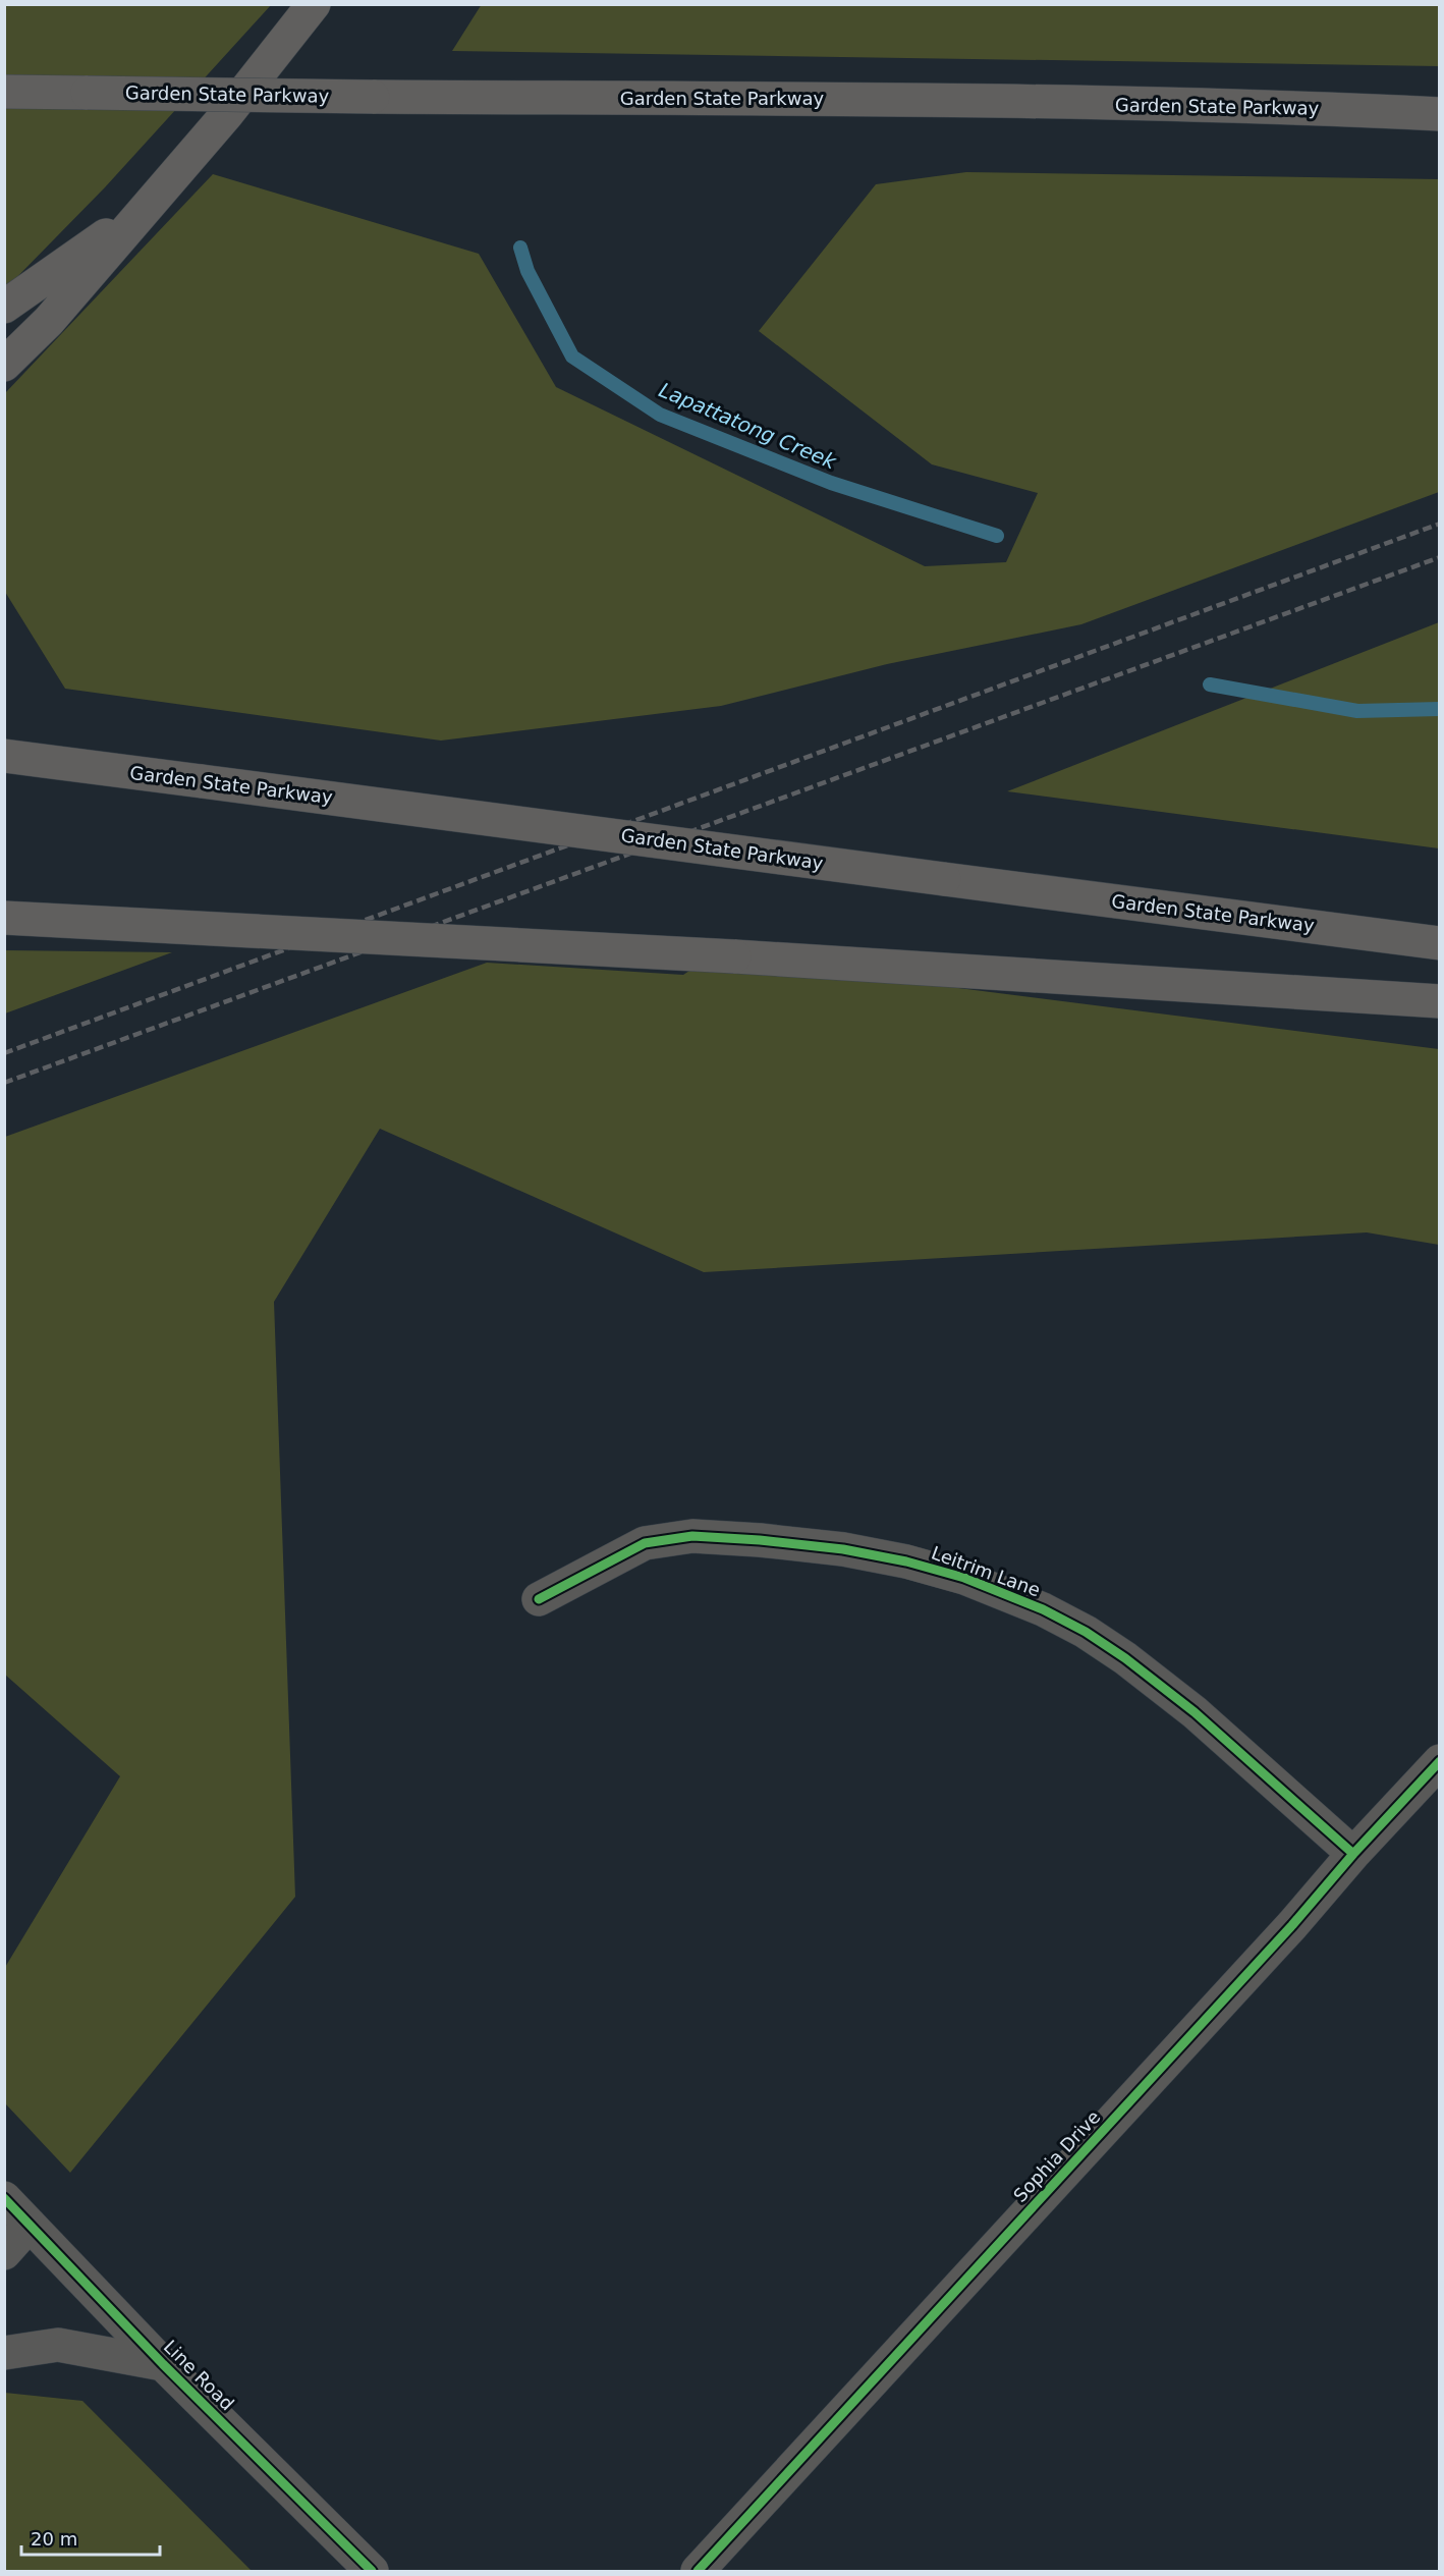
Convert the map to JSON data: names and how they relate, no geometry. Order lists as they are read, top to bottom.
{
  "streets": {
    "highway": ["Garden State Parkway"],
    "street": ["Leitrim Lane", "Sophia Drive", "Line Road"]
  },
  "crossings": [
    ["Leitrim Lane", "Sophia Drive"]
  ],
  "water": ["Lapattatong Creek"],
  "scale_bar": "20 m"
}
